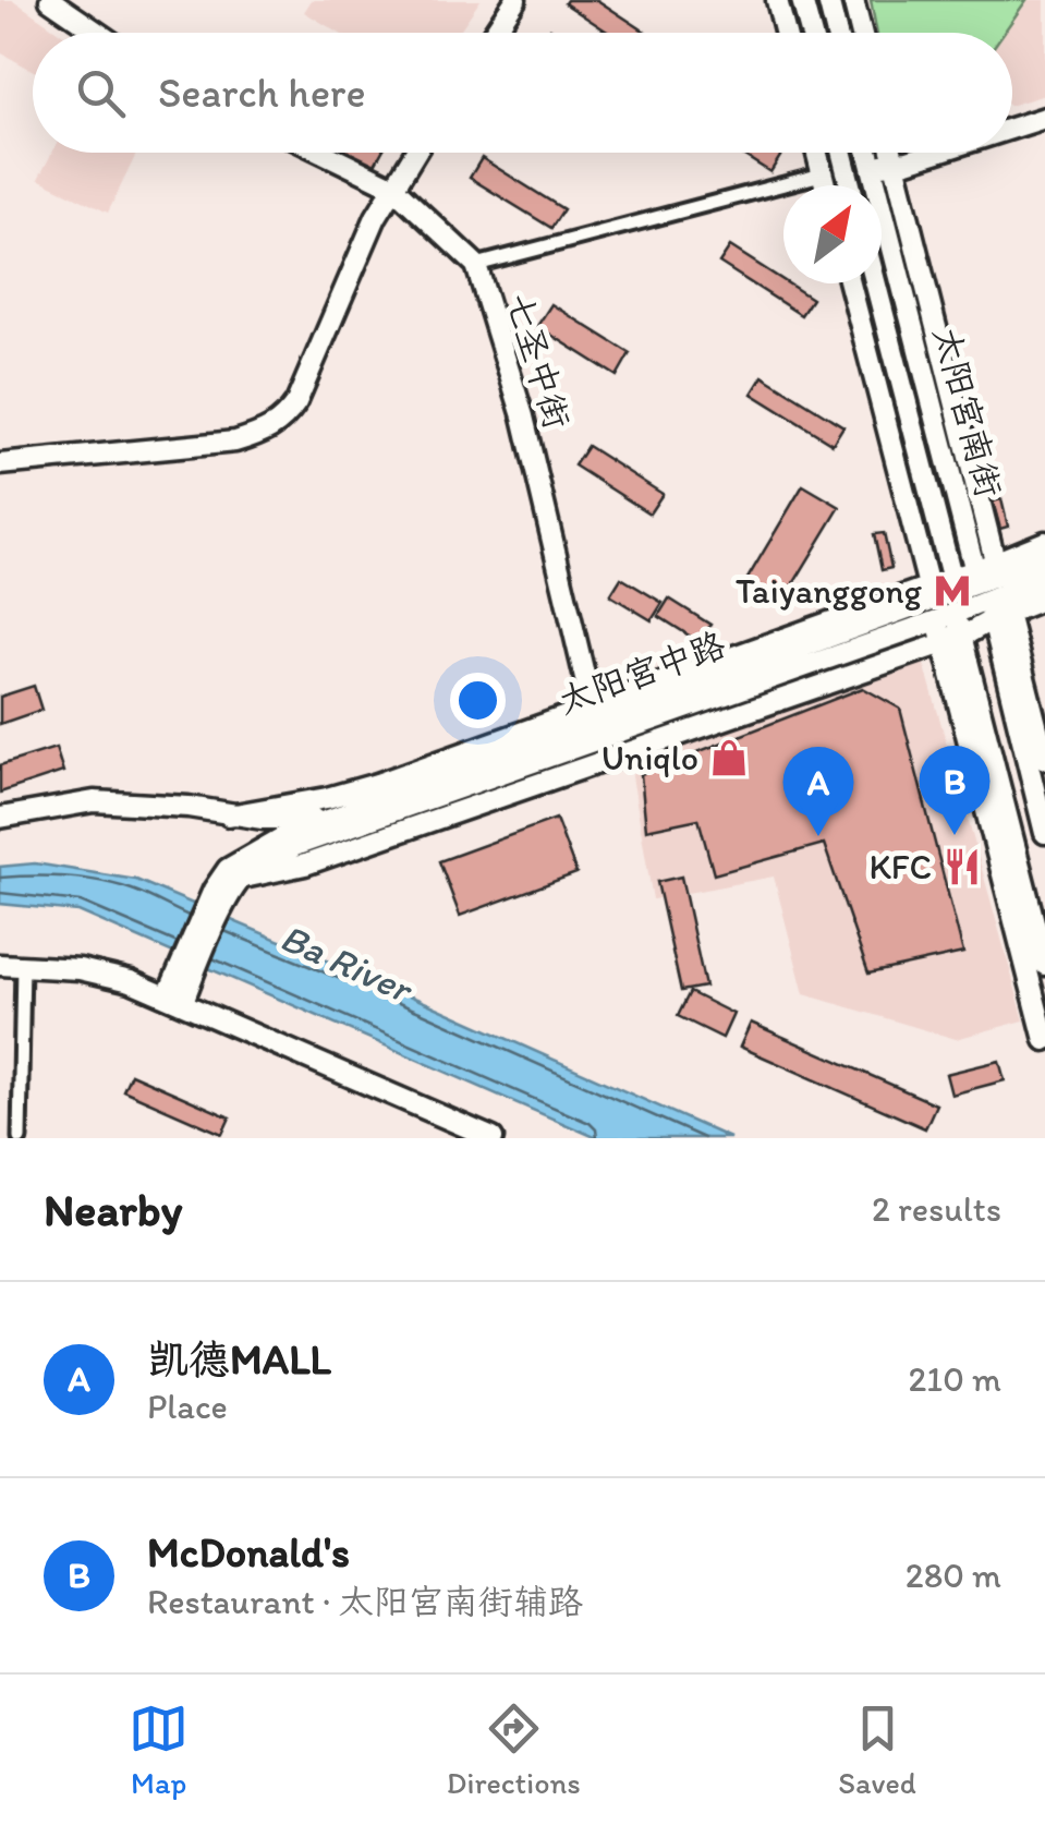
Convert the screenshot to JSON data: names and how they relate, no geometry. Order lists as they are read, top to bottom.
{
  "streets": {
    "street": ["七圣中街", "太阳宫南街", "太阳宫中路"]
  },
  "crossings": [
    ["七圣中街", "太阳宫中路"],
    ["太阳宫南街", "太阳宫中路"]
  ],
  "water": ["Ba River"],
  "places": {
    "metro station": ["Taiyanggong"],
    "shop": ["Uniqlo"],
    "restaurant": ["KFC"]
  },
  "north": "top right",
  "page": {
    "search": "Search here",
    "pins": ["B", "A"],
    "heading": ["Nearby", "2 results"],
    "list": [
      {
        "mark": "A",
        "name": "凯德MALL",
        "note": "Place",
        "value": "210 m"
      },
      {
        "mark": "B",
        "name": "McDonald's",
        "note": "Restaurant · 太阳宫南街辅路",
        "value": "280 m"
      }
    ],
    "nav": ["Map", "Directions", "Saved"]
  }
}
